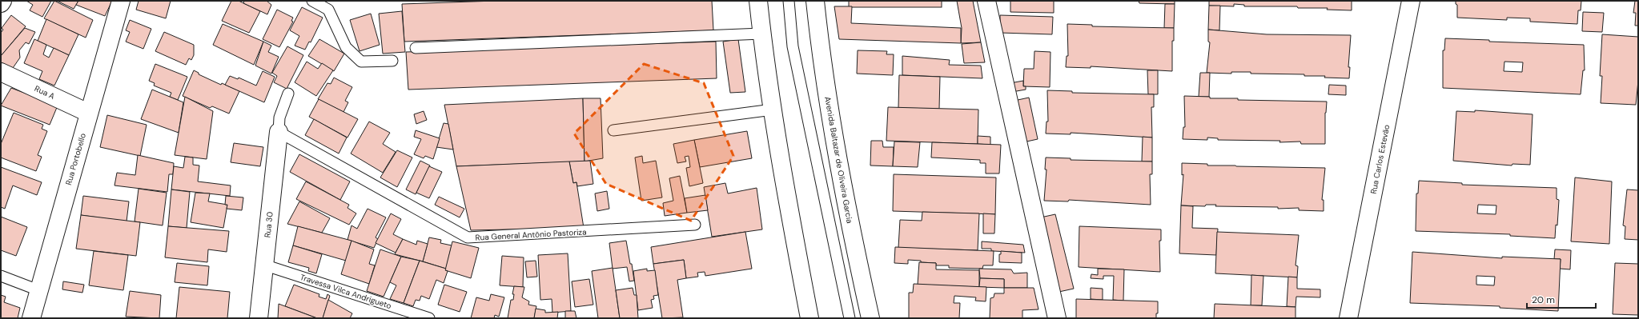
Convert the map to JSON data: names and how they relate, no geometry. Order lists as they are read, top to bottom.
{
  "streets": {
    "street": [
      "Rua A",
      "Rua Portobello",
      "Rua Carlos Estevão",
      "Avenida Baltazar de Oliveira Garcia",
      "Rua 30"
    ],
    "lane": ["Rua General Antônio Pastoriza", "Travessa Vilca Andrigueto"]
  },
  "crossings": [
    ["Rua A", "Rua Portobello"],
    ["Rua 30", "Rua General Antônio Pastoriza"],
    ["Rua 30", "Travessa Vilca Andrigueto"]
  ],
  "scale_bar": "20 m"
}
